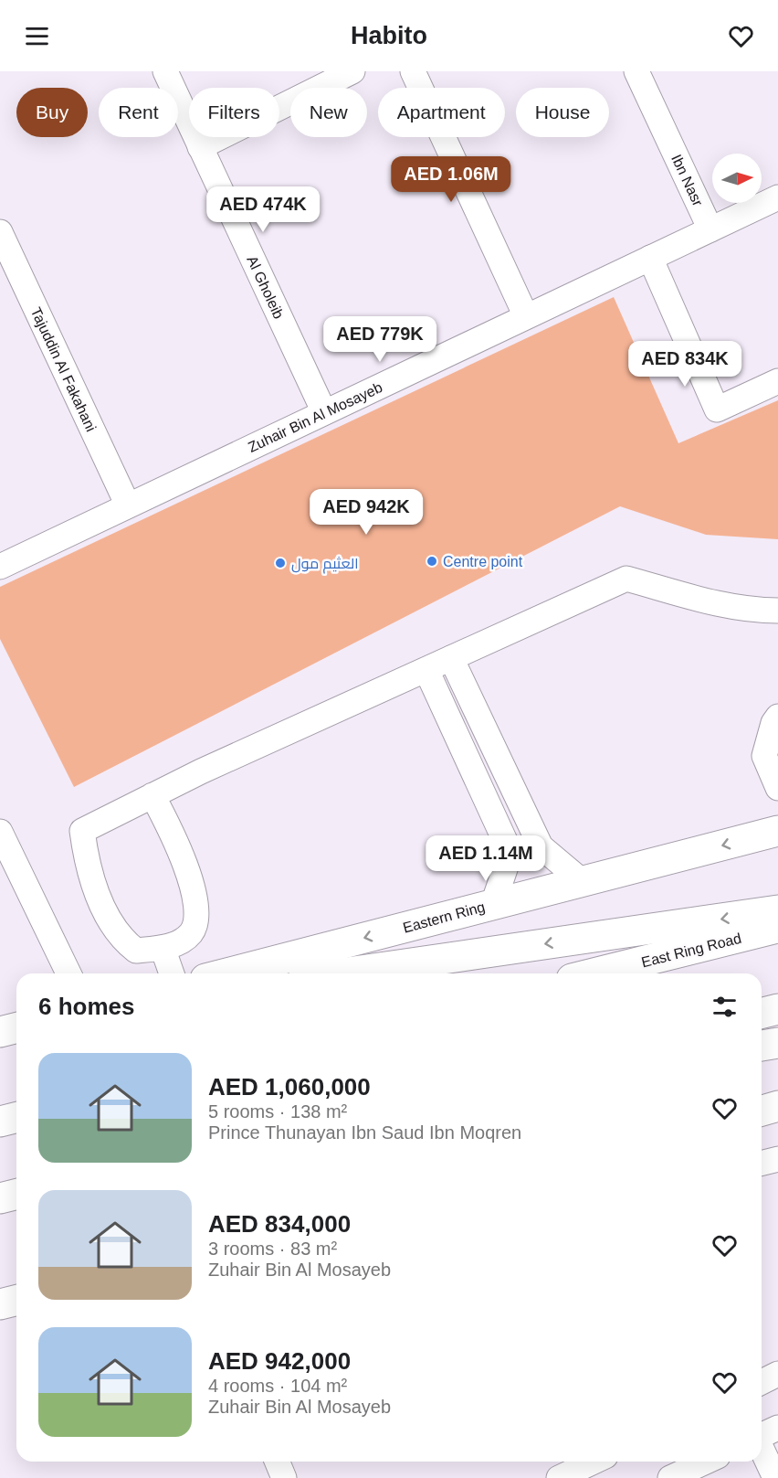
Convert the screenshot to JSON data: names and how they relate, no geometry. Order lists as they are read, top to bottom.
{
  "streets": {
    "main road": ["Eastern Ring", "East Ring Road"],
    "street": [
      "Ibn Nasr",
      "Al Gholeib",
      "Tajuddin Al Fakahani",
      "Zuhair Bin Al Mosayeb"
    ]
  },
  "crossings": [
    ["Ibn Nasr", "Zuhair Bin Al Mosayeb"],
    ["Al Gholeib", "Zuhair Bin Al Mosayeb"],
    ["Tajuddin Al Fakahani", "Zuhair Bin Al Mosayeb"]
  ],
  "places": ["Centre point", "العثيم مول"],
  "north": "right",
  "page": {
    "header": "Habito",
    "chip": [
      "Buy",
      "Rent",
      "Filters",
      "New",
      "Apartment",
      "House"
    ],
    "price": [
      "AED 1.06M",
      "AED 474K",
      "AED 779K",
      "AED 834K",
      "AED 942K",
      "AED 1.14M"
    ],
    "heading": "6 homes",
    "list": [
      {
        "name": "AED 1,060,000",
        "note": "5 rooms · 138 m² · Prince Thunayan Ibn Saud Ibn Moqren"
      },
      {
        "name": "AED 834,000",
        "note": "3 rooms · 83 m² · Zuhair Bin Al Mosayeb"
      },
      {
        "name": "AED 942,000",
        "note": "4 rooms · 104 m² · Zuhair Bin Al Mosayeb"
      }
    ]
  }
}
